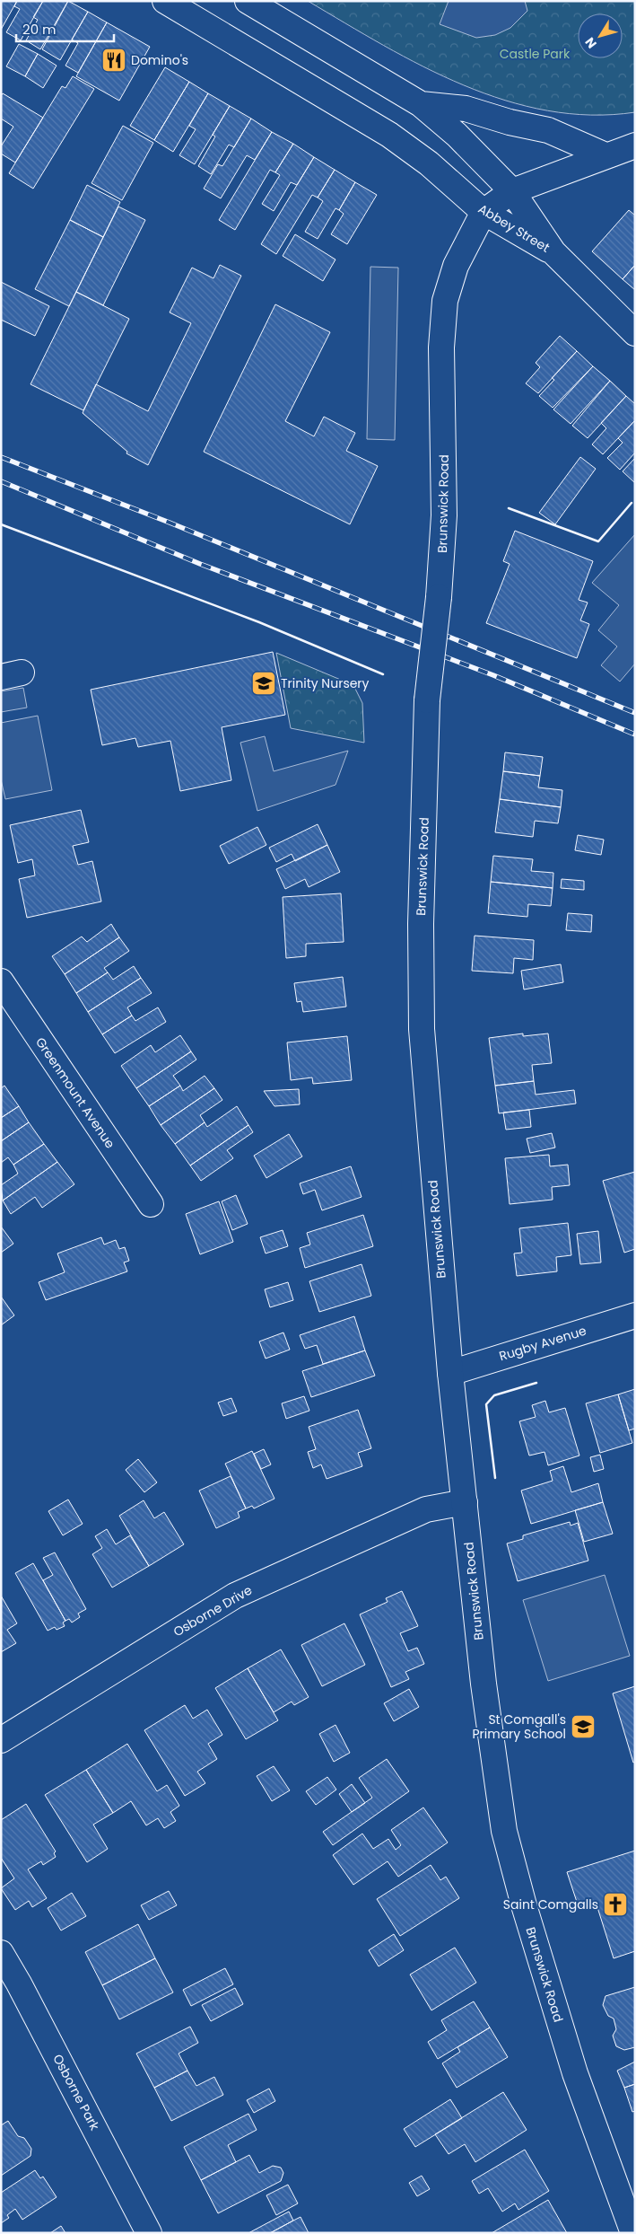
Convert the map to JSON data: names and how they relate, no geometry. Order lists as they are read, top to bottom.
{
  "streets": {
    "main road": [
      "Abbey Street",
      "Brunswick Road",
      "Greenmount Avenue",
      "Rugby Avenue",
      "Osborne Drive",
      "Osborne Park"
    ]
  },
  "crossings": [
    ["Abbey Street", "Brunswick Road"],
    ["Brunswick Road", "Rugby Avenue"],
    ["Brunswick Road", "Osborne Drive"]
  ],
  "parks": ["Castle Park"],
  "places": {
    "restaurant": ["Domino's"],
    "school or university": ["Trinity Nursery", "St Comgall's Primary School"],
    "church": ["Saint Comgalls"]
  },
  "scale_bar": "20 m",
  "north": "bottom left"
}
